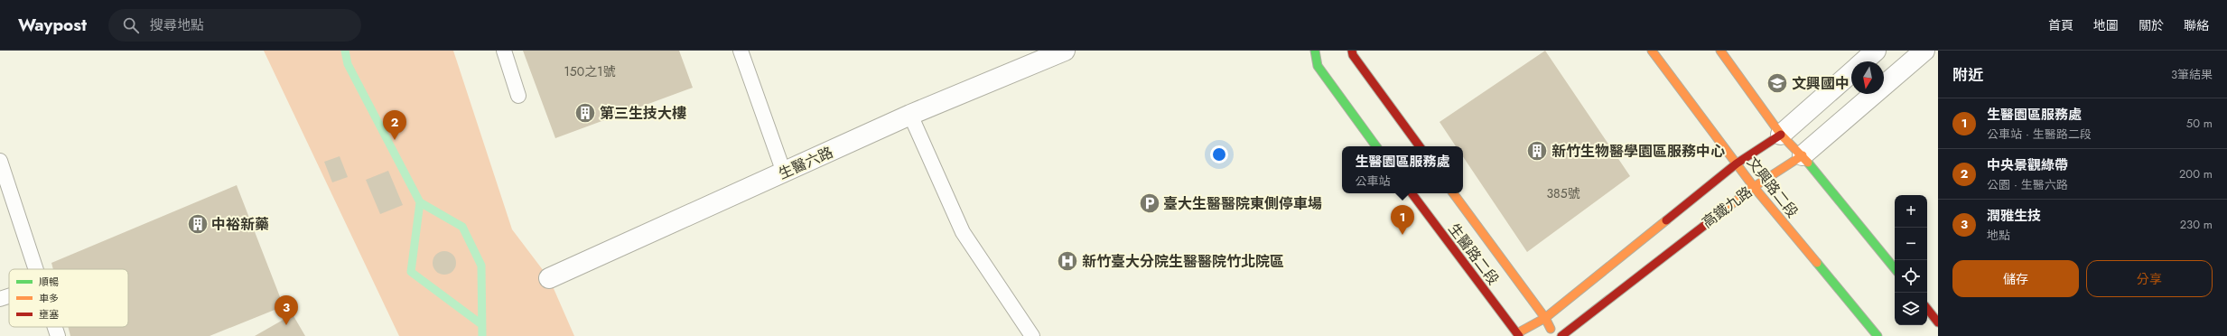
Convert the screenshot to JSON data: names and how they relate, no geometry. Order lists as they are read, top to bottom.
{
  "streets": {
    "street": [
      "生醫六路",
      "文興路二段",
      "高鐵九路",
      "生醫路二段"
    ]
  },
  "crossings": [
    ["文興路二段", "高鐵九路"],
    ["高鐵九路", "生醫路二段"]
  ],
  "places": {
    "school or university": ["文興國中"],
    "building": ["第三生技大樓", "新竹生物醫學園區服務中心", "中裕新藥"],
    "parking": ["臺大生醫醫院東側停車場"],
    "hospital": ["新竹臺大分院生醫醫院竹北院區"]
  },
  "house_numbers": ["150之1號", "385號"],
  "legend": ["順暢", "車多", "壅塞"],
  "north": "bottom",
  "page": {
    "header": "Waypost",
    "search": "搜尋地點",
    "nav": [
      "首頁",
      "地圖",
      "關於",
      "聯絡"
    ],
    "heading": ["附近", "3筆結果"],
    "list": [
      {
        "mark": "1",
        "name": "生醫園區服務處",
        "note": "公車站 · 生醫路二段",
        "value": "50 m"
      },
      {
        "mark": "2",
        "name": "中央景觀綠帶",
        "note": "公園 · 生醫六路",
        "value": "200 m"
      },
      {
        "mark": "3",
        "name": "潤雅生技",
        "note": "地點",
        "value": "230 m"
      }
    ],
    "pins": ["2", "1", "3"],
    "popup": ["生醫園區服務處", "公車站"],
    "map_buttons": ["+", "−"],
    "buttons": ["儲存", "分享"]
  }
}
